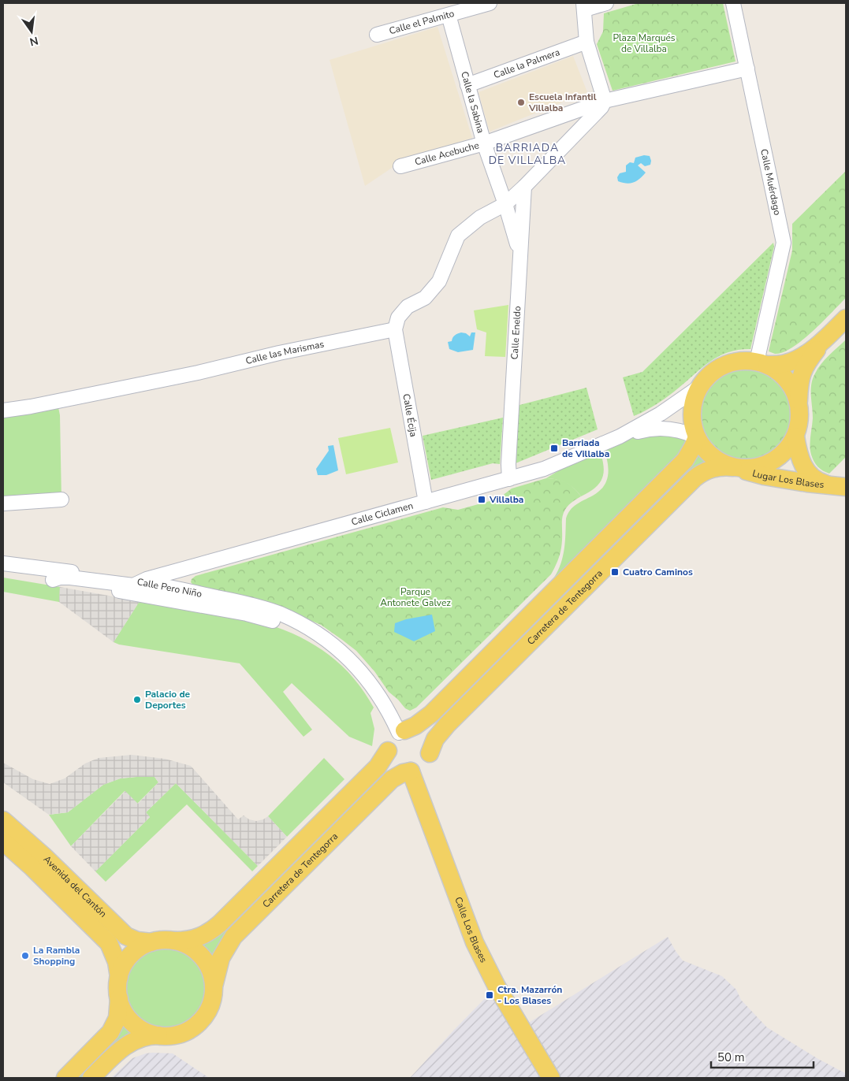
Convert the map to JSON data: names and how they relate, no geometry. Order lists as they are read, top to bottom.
{
  "streets": {
    "main road": [
      "Lugar Los Blases",
      "Carretera de Tentegorra",
      "Avenida del Cantón",
      "Calle Los Blases"
    ],
    "street": [
      "Calle el Palmito",
      "Calle la Palmera",
      "Calle la Sabina",
      "Calle Acebuche",
      "Calle Muérdago",
      "Calle Eneldo",
      "Calle las Marismas",
      "Calle Écija",
      "Calle Ciclamen",
      "Calle Pero Niño"
    ]
  },
  "crossings": [
    ["Calle el Palmito", "Calle la Sabina"],
    ["Calle la Palmera", "Calle la Sabina"],
    ["Calle la Sabina", "Calle Acebuche"],
    ["Calle la Sabina", "Calle Eneldo"],
    ["Calle Acebuche", "Calle Muérdago"],
    ["Calle Muérdago", "Lugar Los Blases"],
    ["Calle Muérdago", "Calle Ciclamen"],
    ["Calle Muérdago", "Carretera de Tentegorra"],
    ["Calle Eneldo", "Calle Ciclamen"],
    ["Calle las Marismas", "Calle Écija"],
    ["Calle Écija", "Calle Ciclamen"],
    ["Lugar Los Blases", "Calle Ciclamen"],
    ["Lugar Los Blases", "Carretera de Tentegorra"],
    ["Calle Ciclamen", "Calle Pero Niño"],
    ["Calle Ciclamen", "Carretera de Tentegorra"],
    ["Calle Pero Niño", "Carretera de Tentegorra"],
    ["Calle Pero Niño", "Calle Los Blases"],
    ["Carretera de Tentegorra", "Avenida del Cantón"],
    ["Carretera de Tentegorra", "Calle Los Blases"]
  ],
  "districts": ["BARRIADA DE VILLALBA"],
  "parks": ["Plaza Marqués de Villalba", "Parque Antonete Galvez"],
  "places": {
    "other": ["Escuela Infantil Villalba", "Palacio de Deportes", "La Rambla Shopping"],
    "transit": [
      "Barriada de Villalba",
      "Villalba",
      "Cuatro Caminos",
      "Ctra. Mazarrón - Los Blases"
    ]
  },
  "scale_bar": "50 m",
  "north": "bottom"
}
